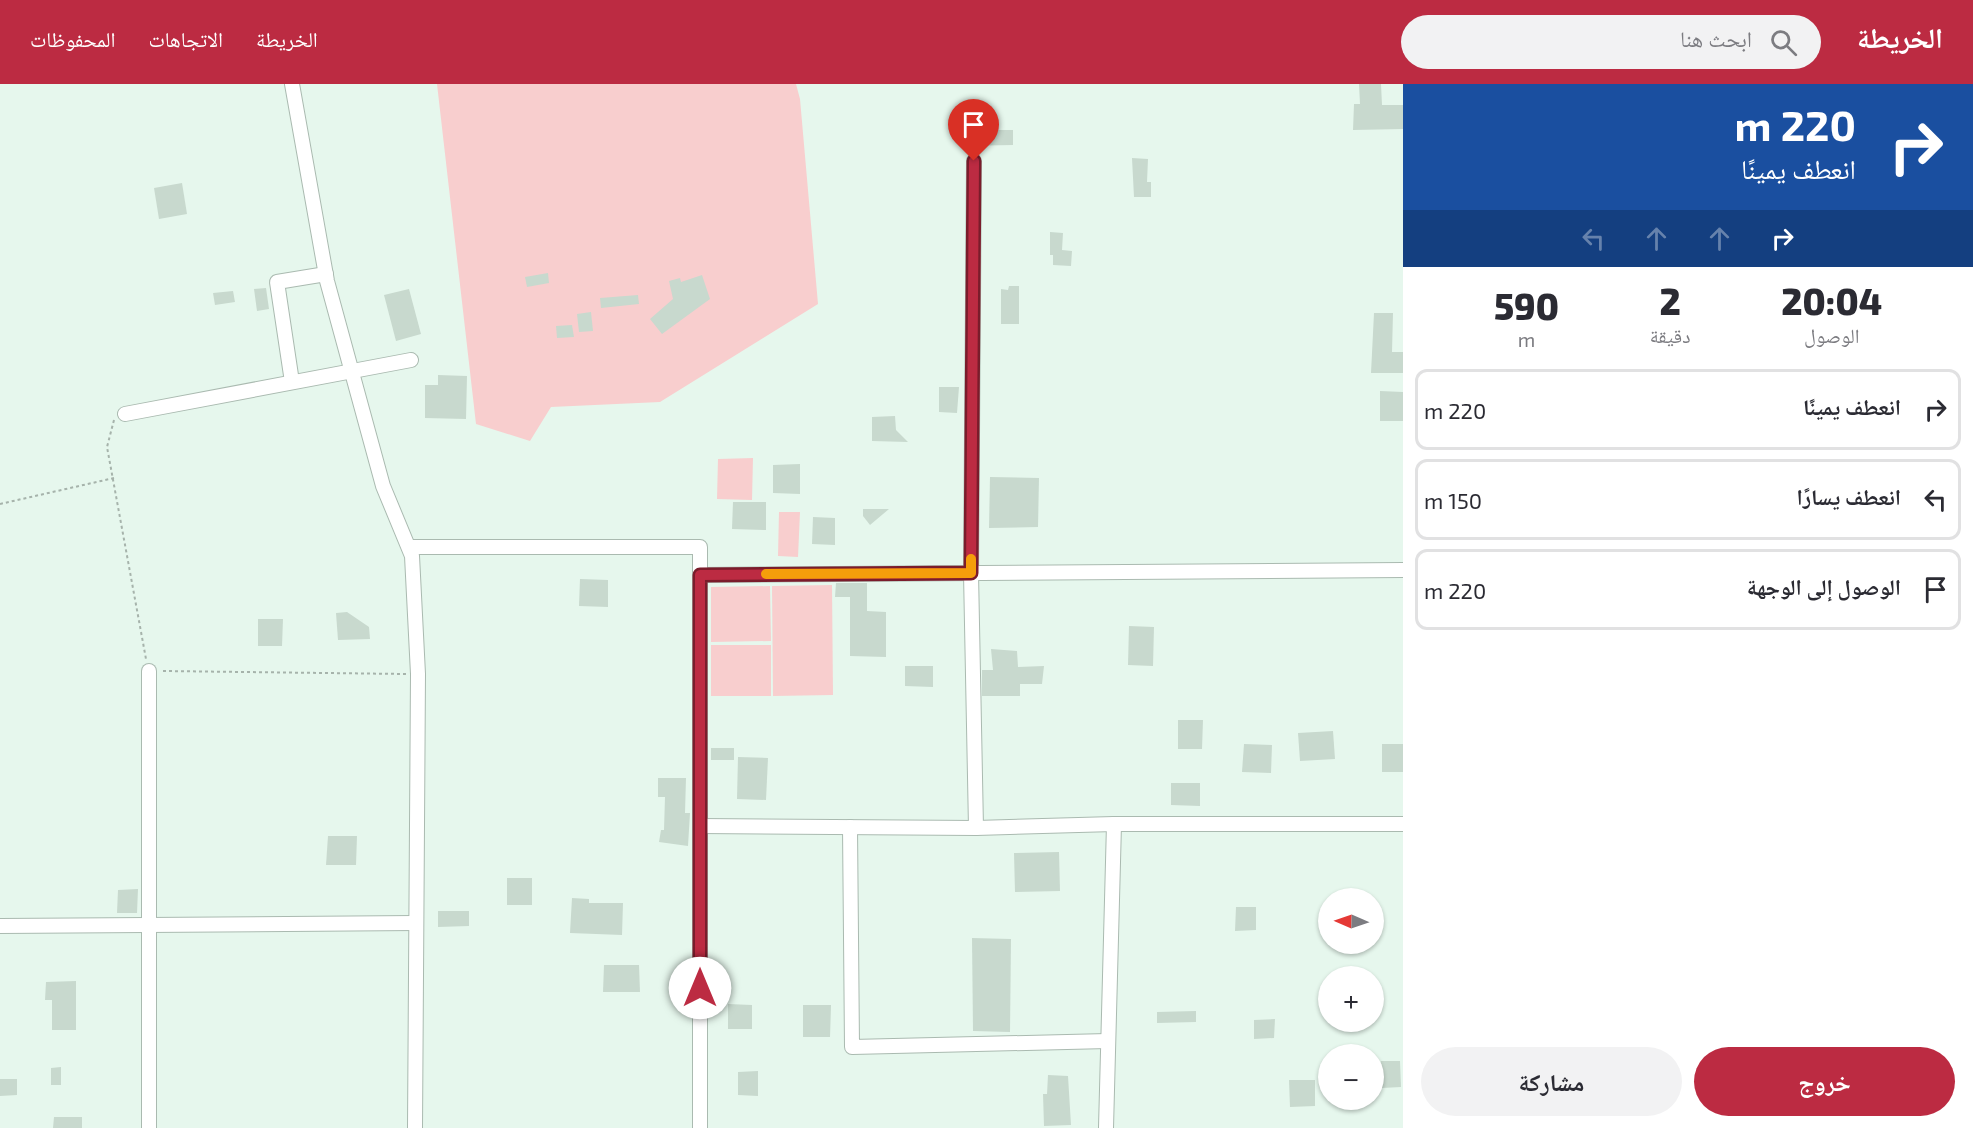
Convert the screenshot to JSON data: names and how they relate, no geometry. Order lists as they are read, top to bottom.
{
  "north": "left",
  "page": {
    "header": "الخريطة",
    "search": "ابحث هنا",
    "nav": ["الخريطة", "الاتجاهات", "المحفوظات"],
    "turn": ["220 m", "انعطف يمينًا"],
    "eta": [
      "20:04",
      "الوصول",
      "2",
      "دقيقة",
      "590",
      "m"
    ],
    "list": [
      {
        "name": "انعطف يمينًا",
        "value": "220 m"
      },
      {
        "name": "انعطف يسارًا",
        "value": "150 m"
      },
      {
        "name": "الوصول إلى الوجهة",
        "value": "220 m"
      }
    ],
    "map_buttons": ["+", "−"],
    "buttons": ["خروج", "مشاركة"]
  }
}
